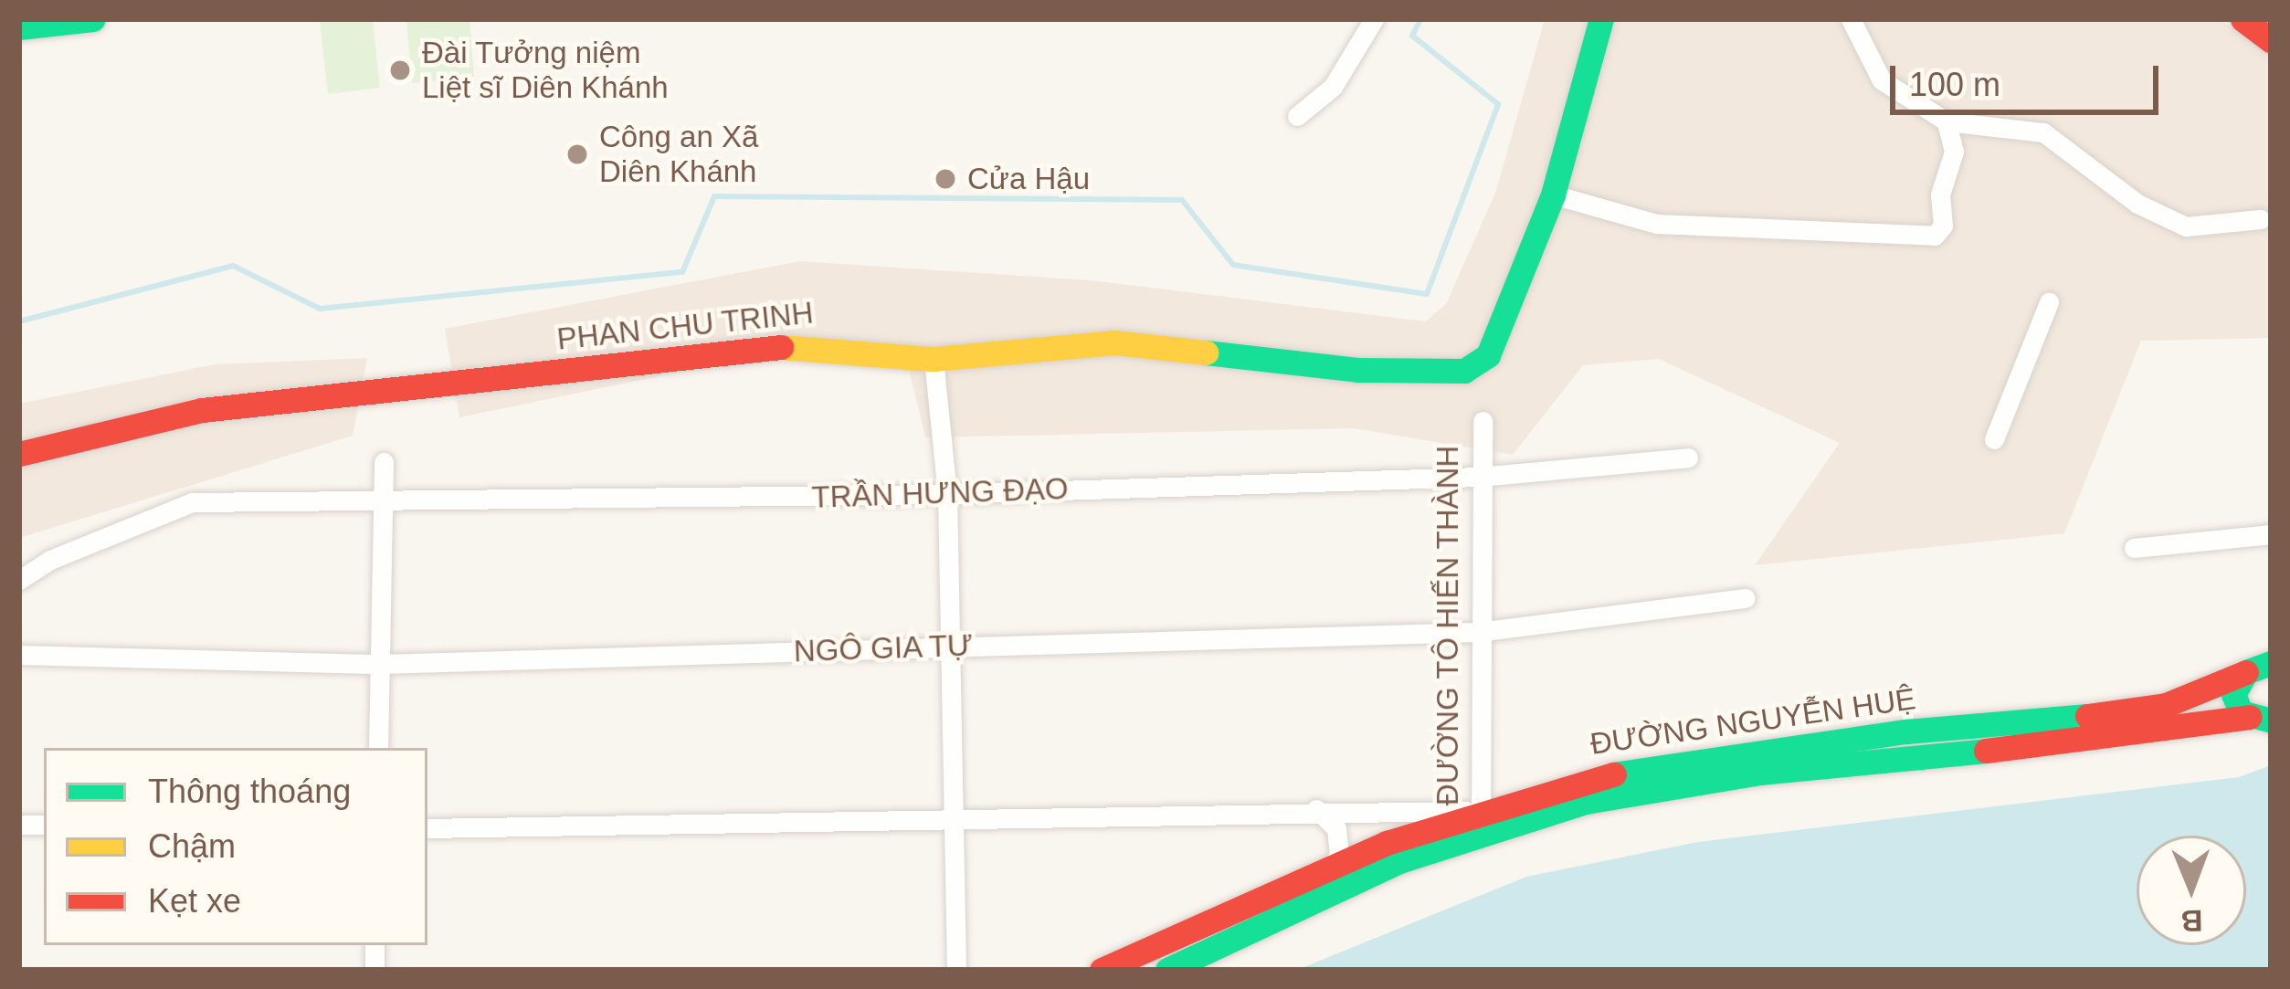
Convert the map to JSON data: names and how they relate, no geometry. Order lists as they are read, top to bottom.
{
  "streets": {
    "main road": ["PHAN CHU TRINH", "ĐƯỜNG NGUYỄN HUỆ"],
    "street": ["TRẦN HƯNG ĐẠO", "ĐƯỜNG TÔ HIẾN THÀNH", "NGÔ GIA TỰ"]
  },
  "crossings": [
    ["TRẦN HƯNG ĐẠO", "ĐƯỜNG TÔ HIẾN THÀNH"],
    ["ĐƯỜNG TÔ HIẾN THÀNH", "NGÔ GIA TỰ"],
    ["ĐƯỜNG TÔ HIẾN THÀNH", "ĐƯỜNG NGUYỄN HUỆ"]
  ],
  "places": ["Đài Tưởng niệm Liệt sĩ Diên Khánh", "Công an Xã Diên Khánh", "Cửa Hậu"],
  "legend": ["Thông thoáng", "Chậm", "Kẹt xe"],
  "scale_bar": "100 m",
  "north": "bottom"
}
